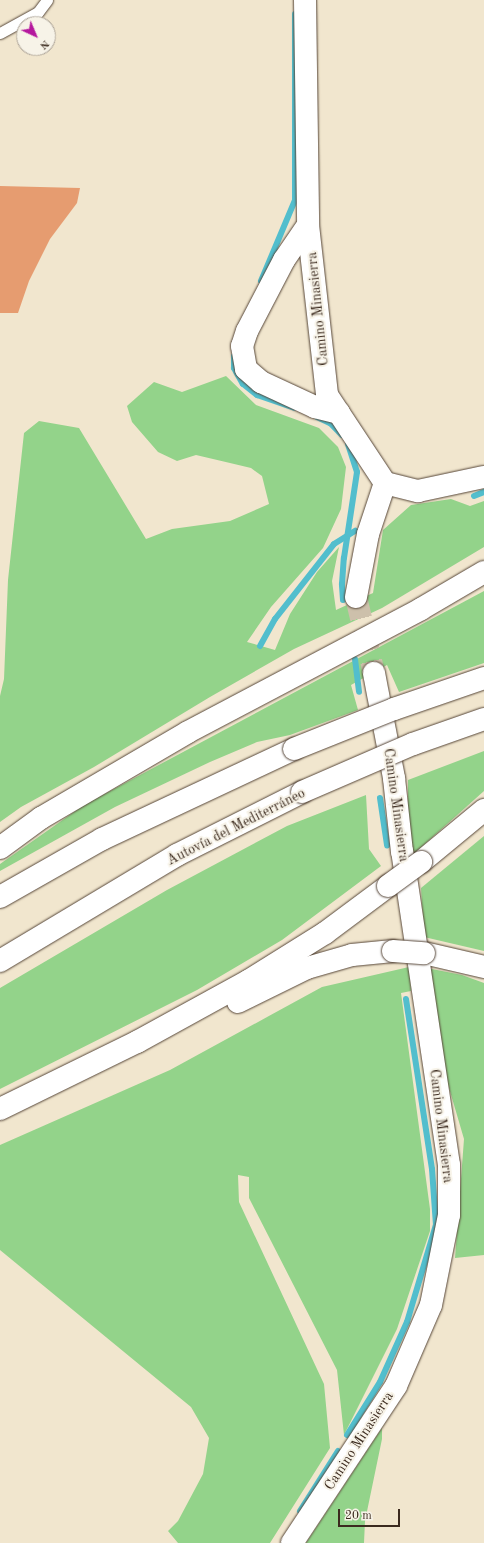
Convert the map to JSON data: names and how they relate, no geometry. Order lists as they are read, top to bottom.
{
  "streets": {
    "main road": ["Camino Minasierra", "Autovía del Mediterráneo"]
  },
  "scale_bar": "20 m",
  "north": "bottom right"
}
